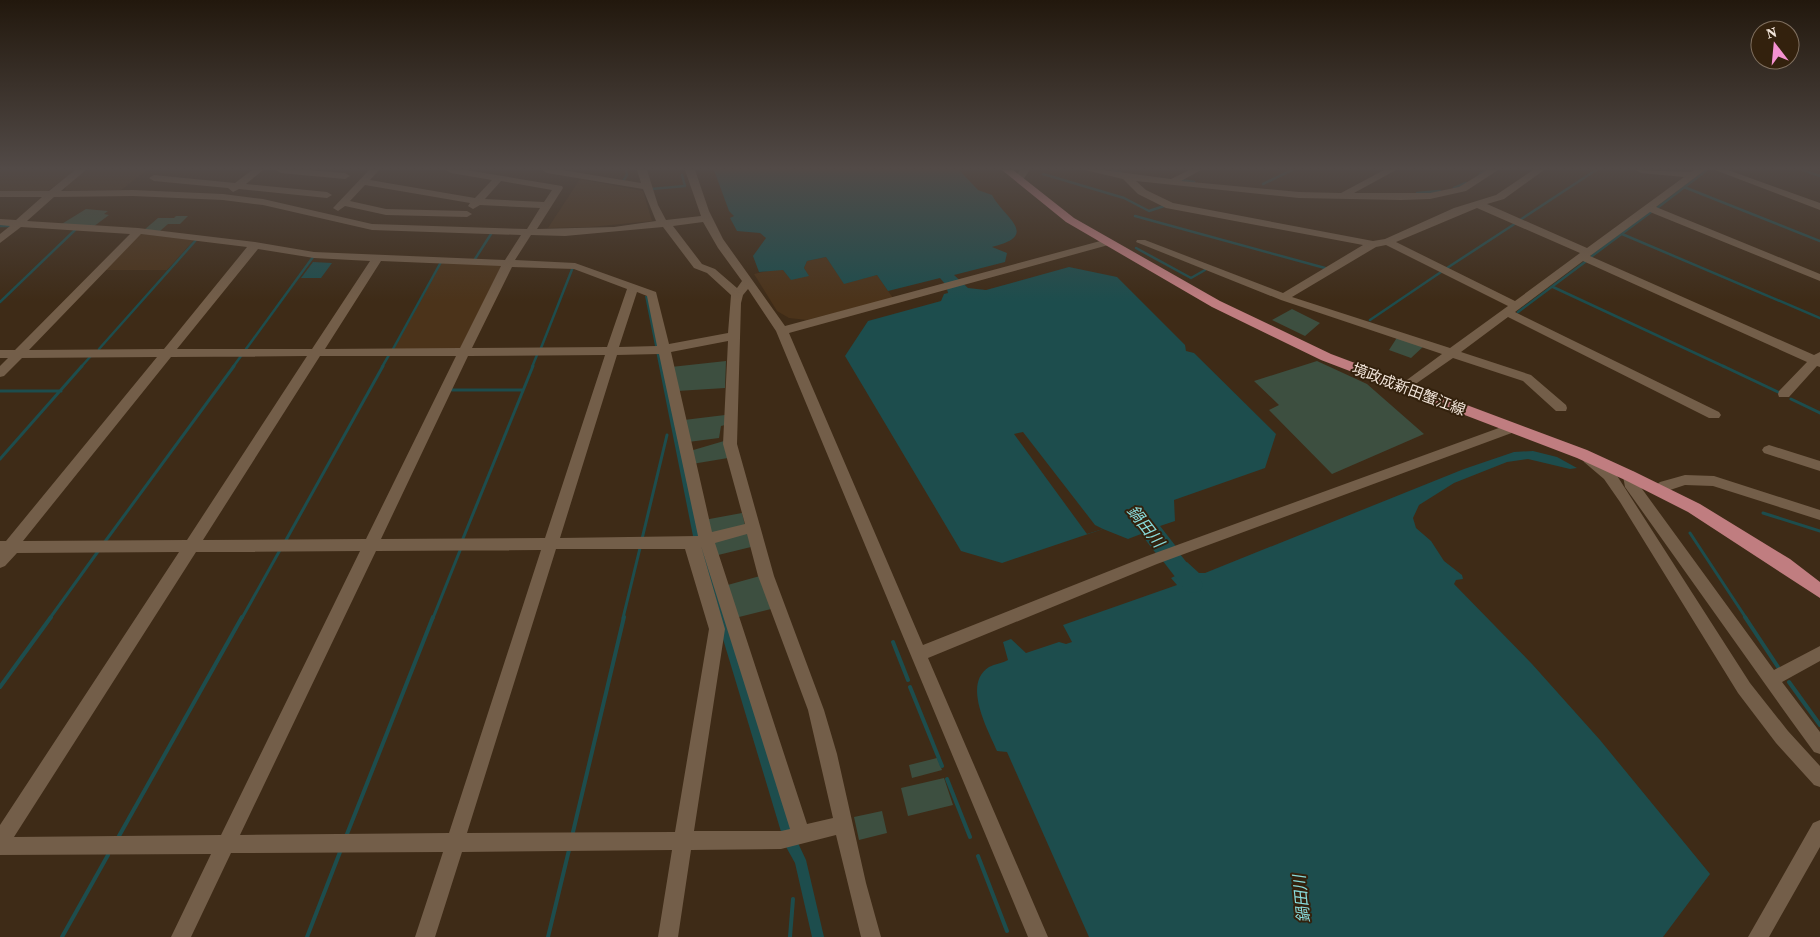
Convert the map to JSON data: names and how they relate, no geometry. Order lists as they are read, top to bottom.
{
  "streets": {
    "main road": ["境政成新田蟹江線"]
  },
  "water": ["鍋田川"],
  "north": "top"
}
